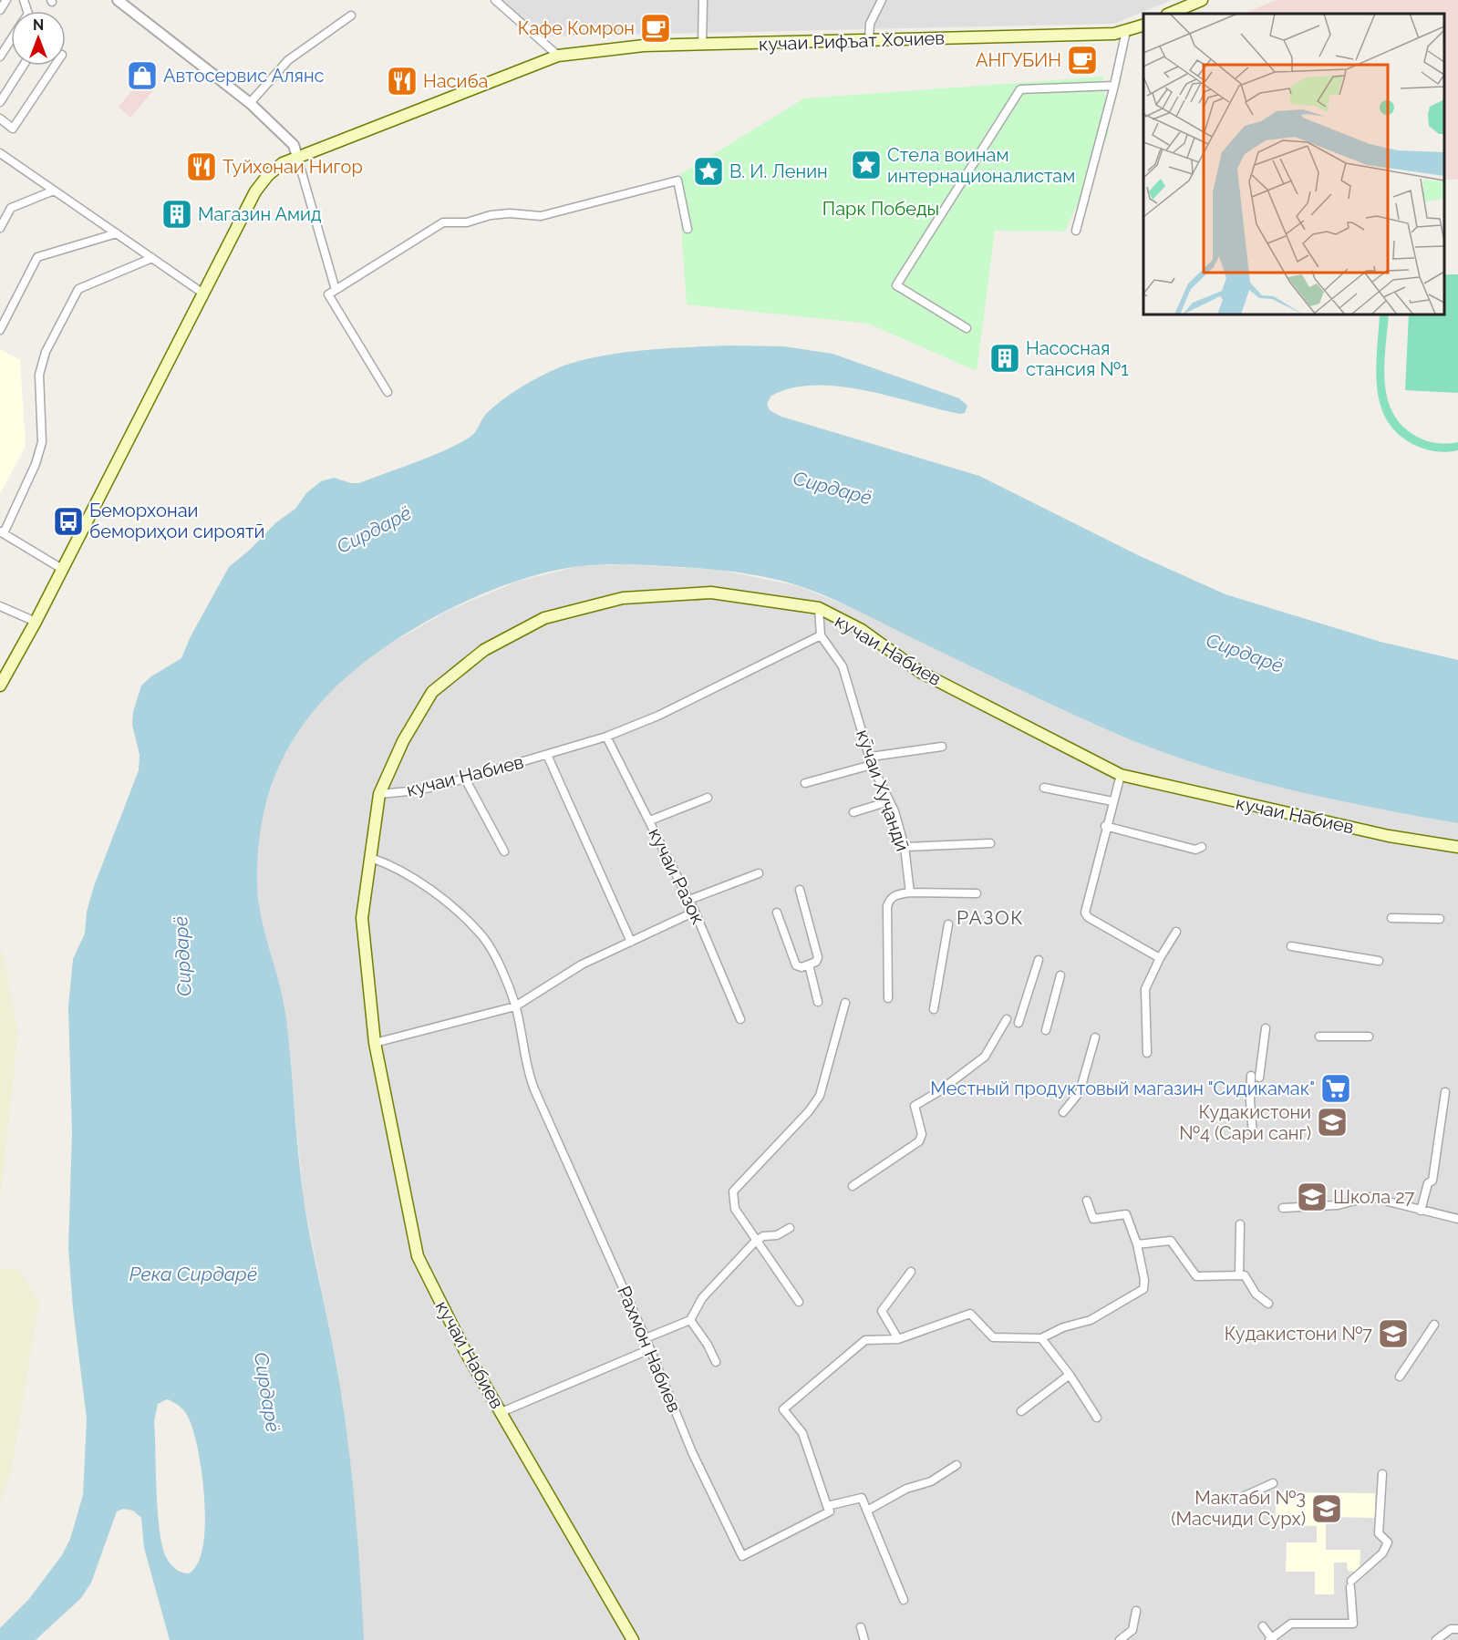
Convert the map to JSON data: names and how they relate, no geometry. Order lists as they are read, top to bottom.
{
  "streets": {
    "main road": ["кучаи Рифъат Хочиев", "кучаи Набиев"],
    "street": ["кӯчаи Хуҷандӣ", "кучаи Разок", "Рахмон Набиев"]
  },
  "crossings": [
    ["кучаи Набиев", "кӯчаи Хуҷандӣ"],
    ["кучаи Набиев", "кучаи Разок"]
  ],
  "districts": ["РАЗОК"],
  "water": ["Сирдарё", "Река Сирдарё"],
  "parks": ["Парк Победы"],
  "places": {
    "cafe": ["Кафе Комрон", "АНГУБИН"],
    "shop": ["Автосервис Алянс"],
    "restaurant": ["Насиба", "Туйхонаи Нигор"],
    "place": ["Стела воинам интернационалистам", "В. И. Ленин"],
    "building": ["Магазин Амид", "Насосная стансия №1"],
    "bus stop": ["Беморхонаи бемориҳои сироятӣ"],
    "supermarket": ["Местный продуктовый магазин \"Сидикамак\""],
    "school or university": [
      "Кудакистони №4 (Сари санг)",
      "Школа 27",
      "Кудакистони №7",
      "Мактаби №3 (Масчиди Сурх)"
    ]
  },
  "north": "top"
}
